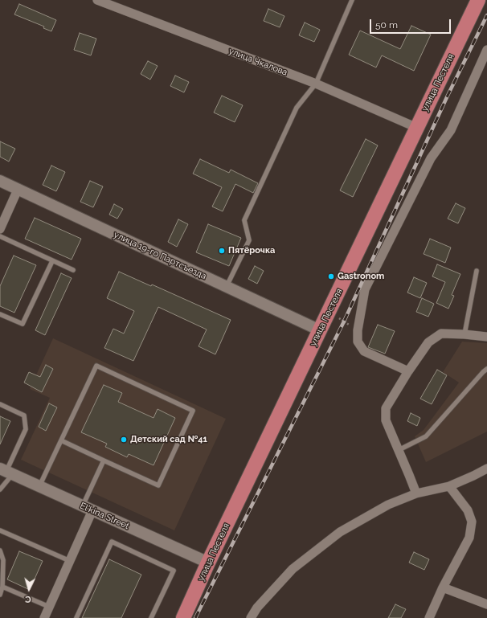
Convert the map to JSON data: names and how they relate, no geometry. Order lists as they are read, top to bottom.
{
  "streets": {
    "main road": ["улица Пестеля"],
    "street": ["улица Чкалова", "улица 19-го Партсъезда", "El'kina Street"]
  },
  "crossings": [
    ["улица Чкалова", "улица Пестеля"],
    ["улица Пестеля", "улица 19-го Партсъезда"],
    ["улица Пестеля", "El'kina Street"]
  ],
  "places": ["Пятёрочка", "Gastronom", "Детский сад №41"],
  "scale_bar": "50 m",
  "north": "bottom"
}
